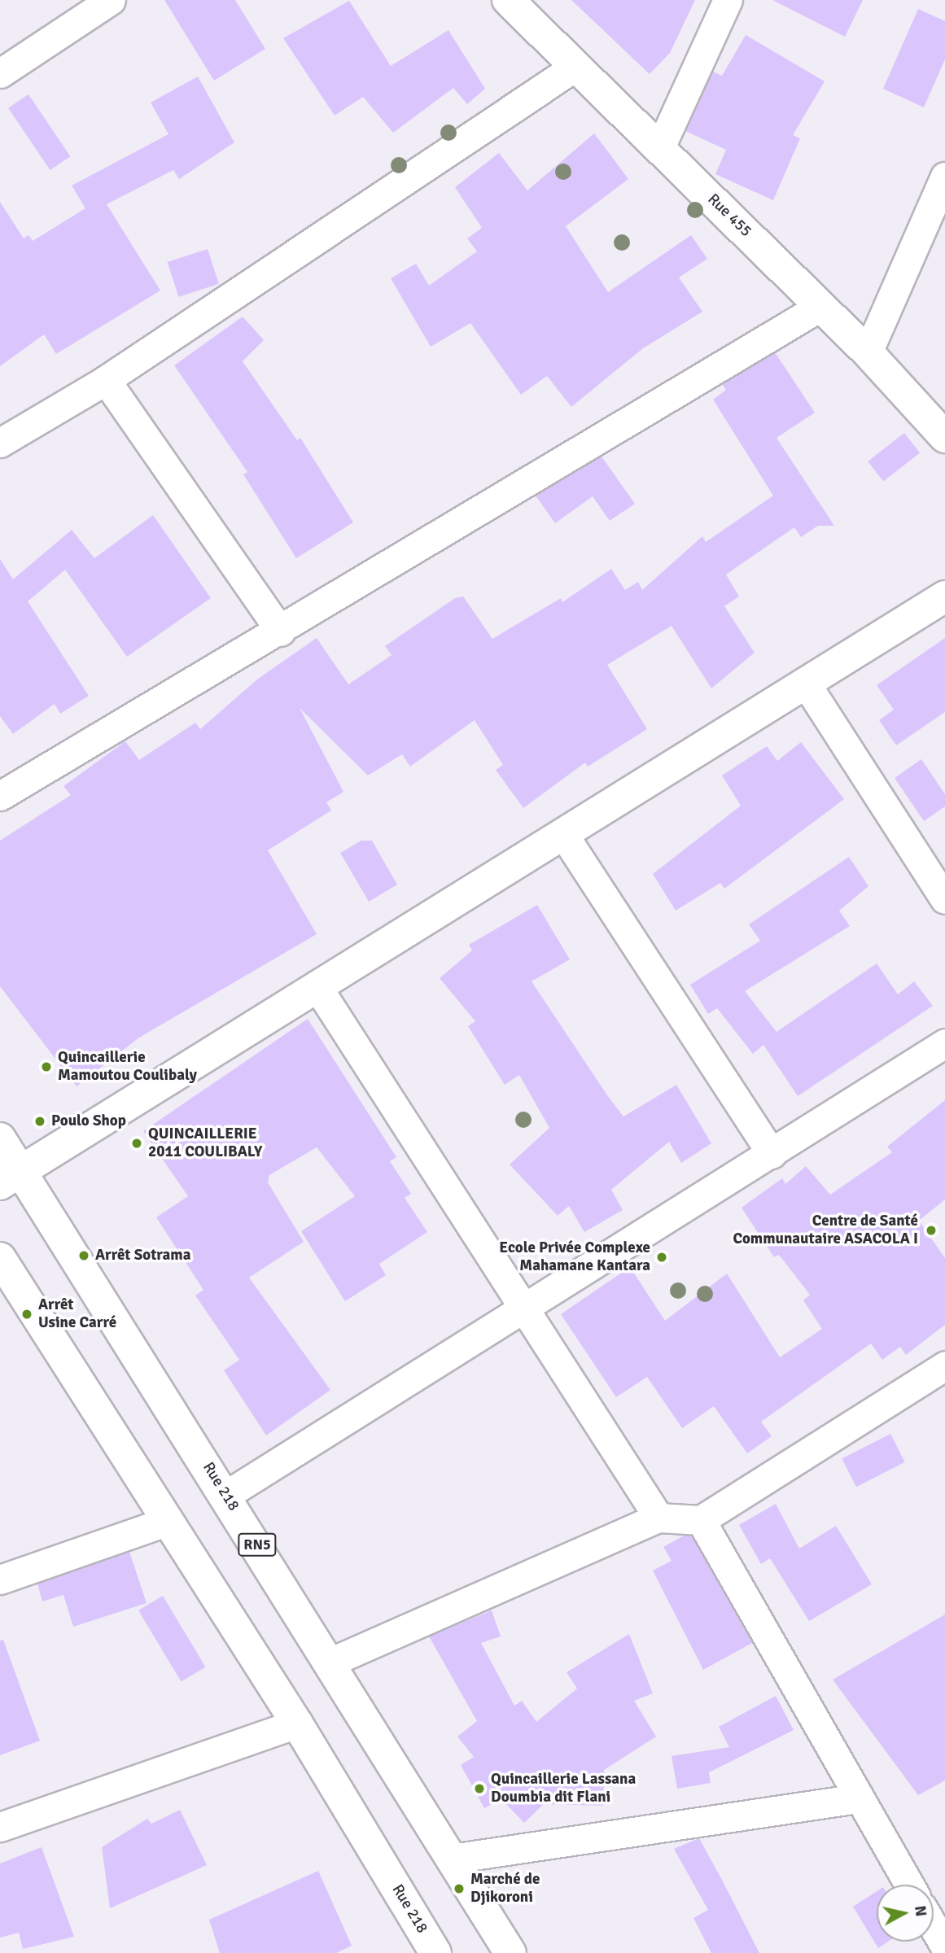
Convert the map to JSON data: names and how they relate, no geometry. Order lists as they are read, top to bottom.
{
  "streets": {
    "main road": ["Rue 455", "Rue 218", "RN5"]
  },
  "places": [
    "Quincaillerie Mamoutou Coulibaly",
    "Poulo Shop",
    "QUINCAILLERIE 2011 COULIBALY",
    "Centre de Santé Communautaire ASACOLA I",
    "Arrêt Sotrama",
    "Ecole Privée Complexe Mahamane Kantara",
    "Arrêt Usine Carré",
    "Quincaillerie Lassana Doumbia dit Flani",
    "Marché de Djikoroni"
  ],
  "north": "right"
}
